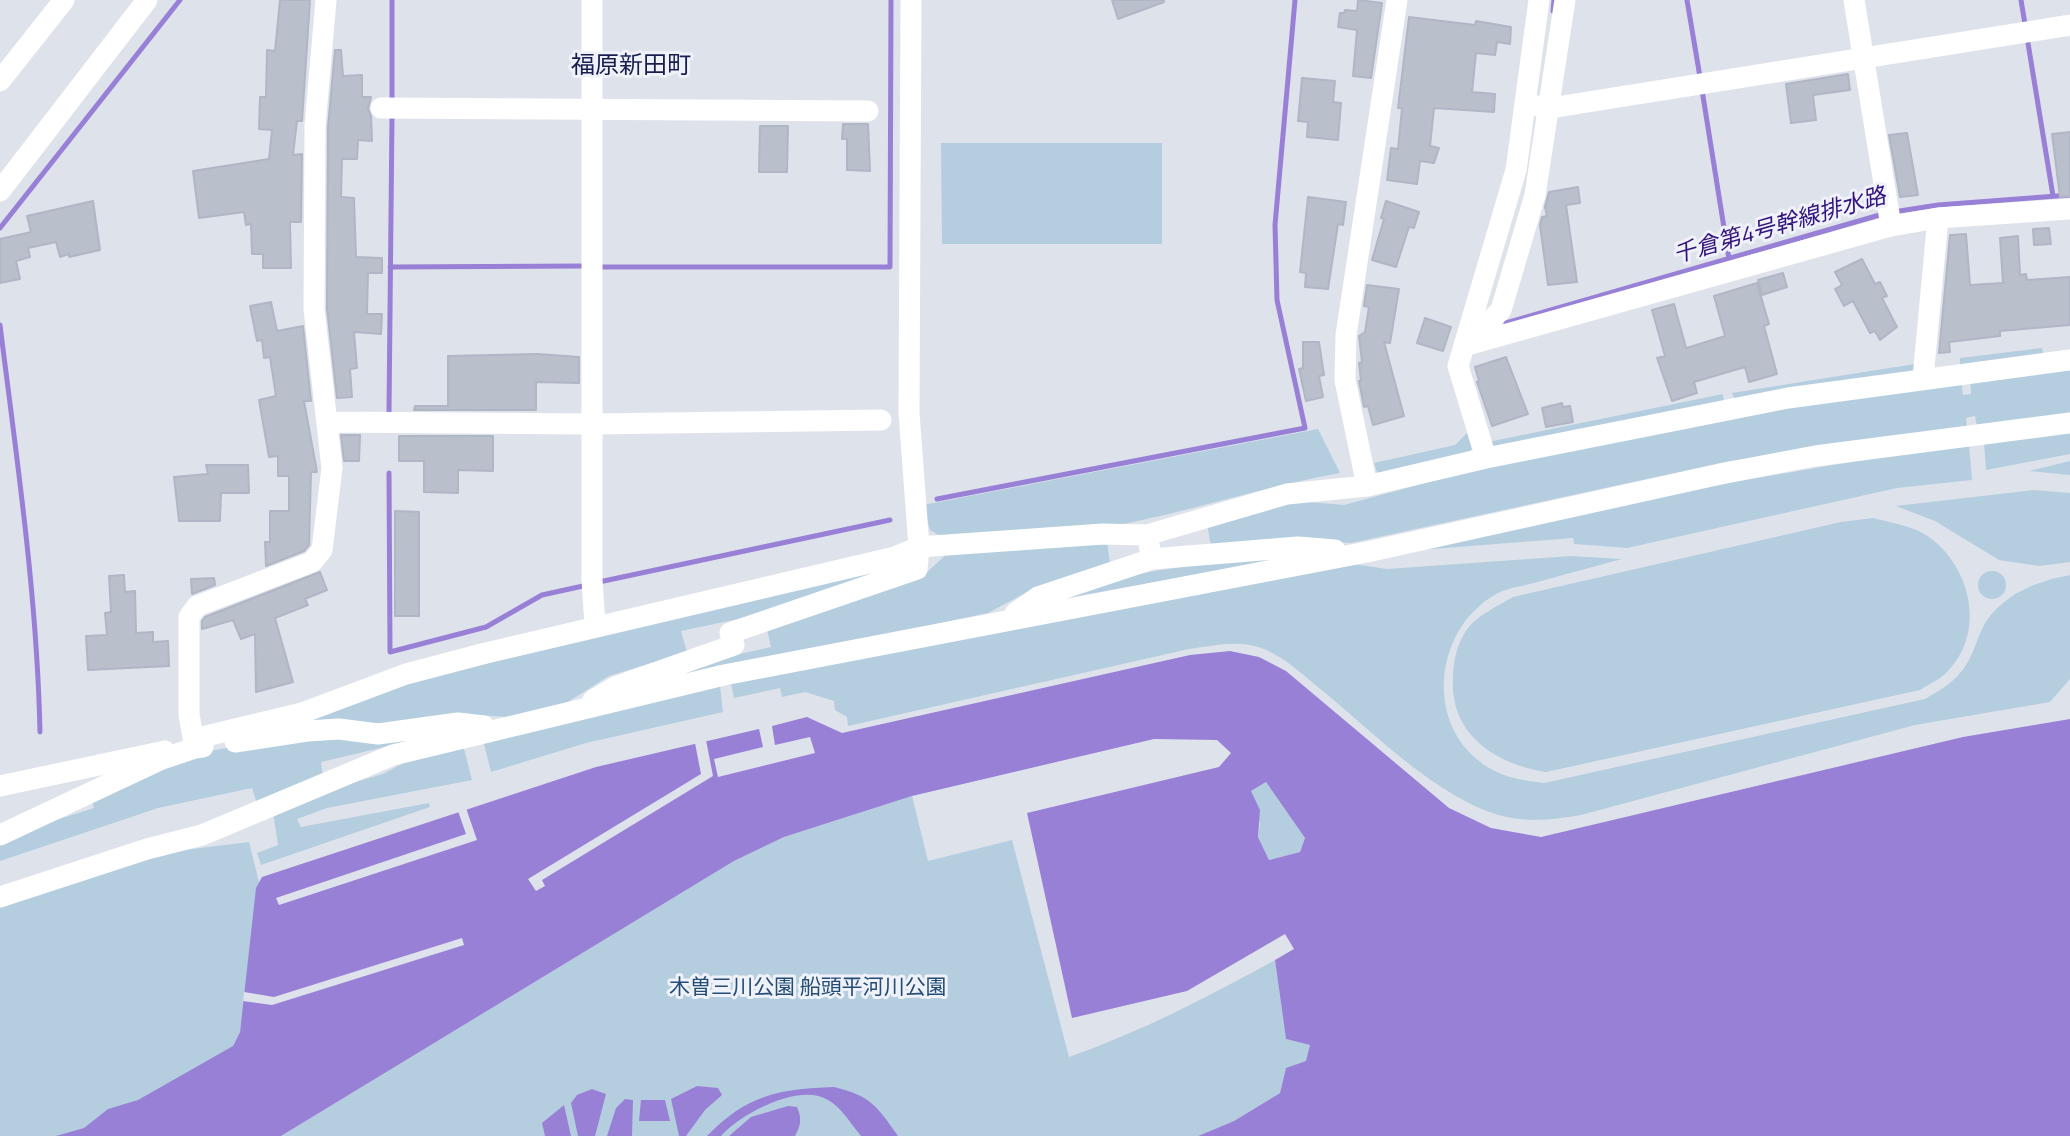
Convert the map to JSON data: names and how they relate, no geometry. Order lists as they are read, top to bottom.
{
  "districts": ["福原新田町"],
  "water": ["千倉第4号幹線排水路"],
  "parks": ["木曽三川公園 船頭平河川公園"]
}
